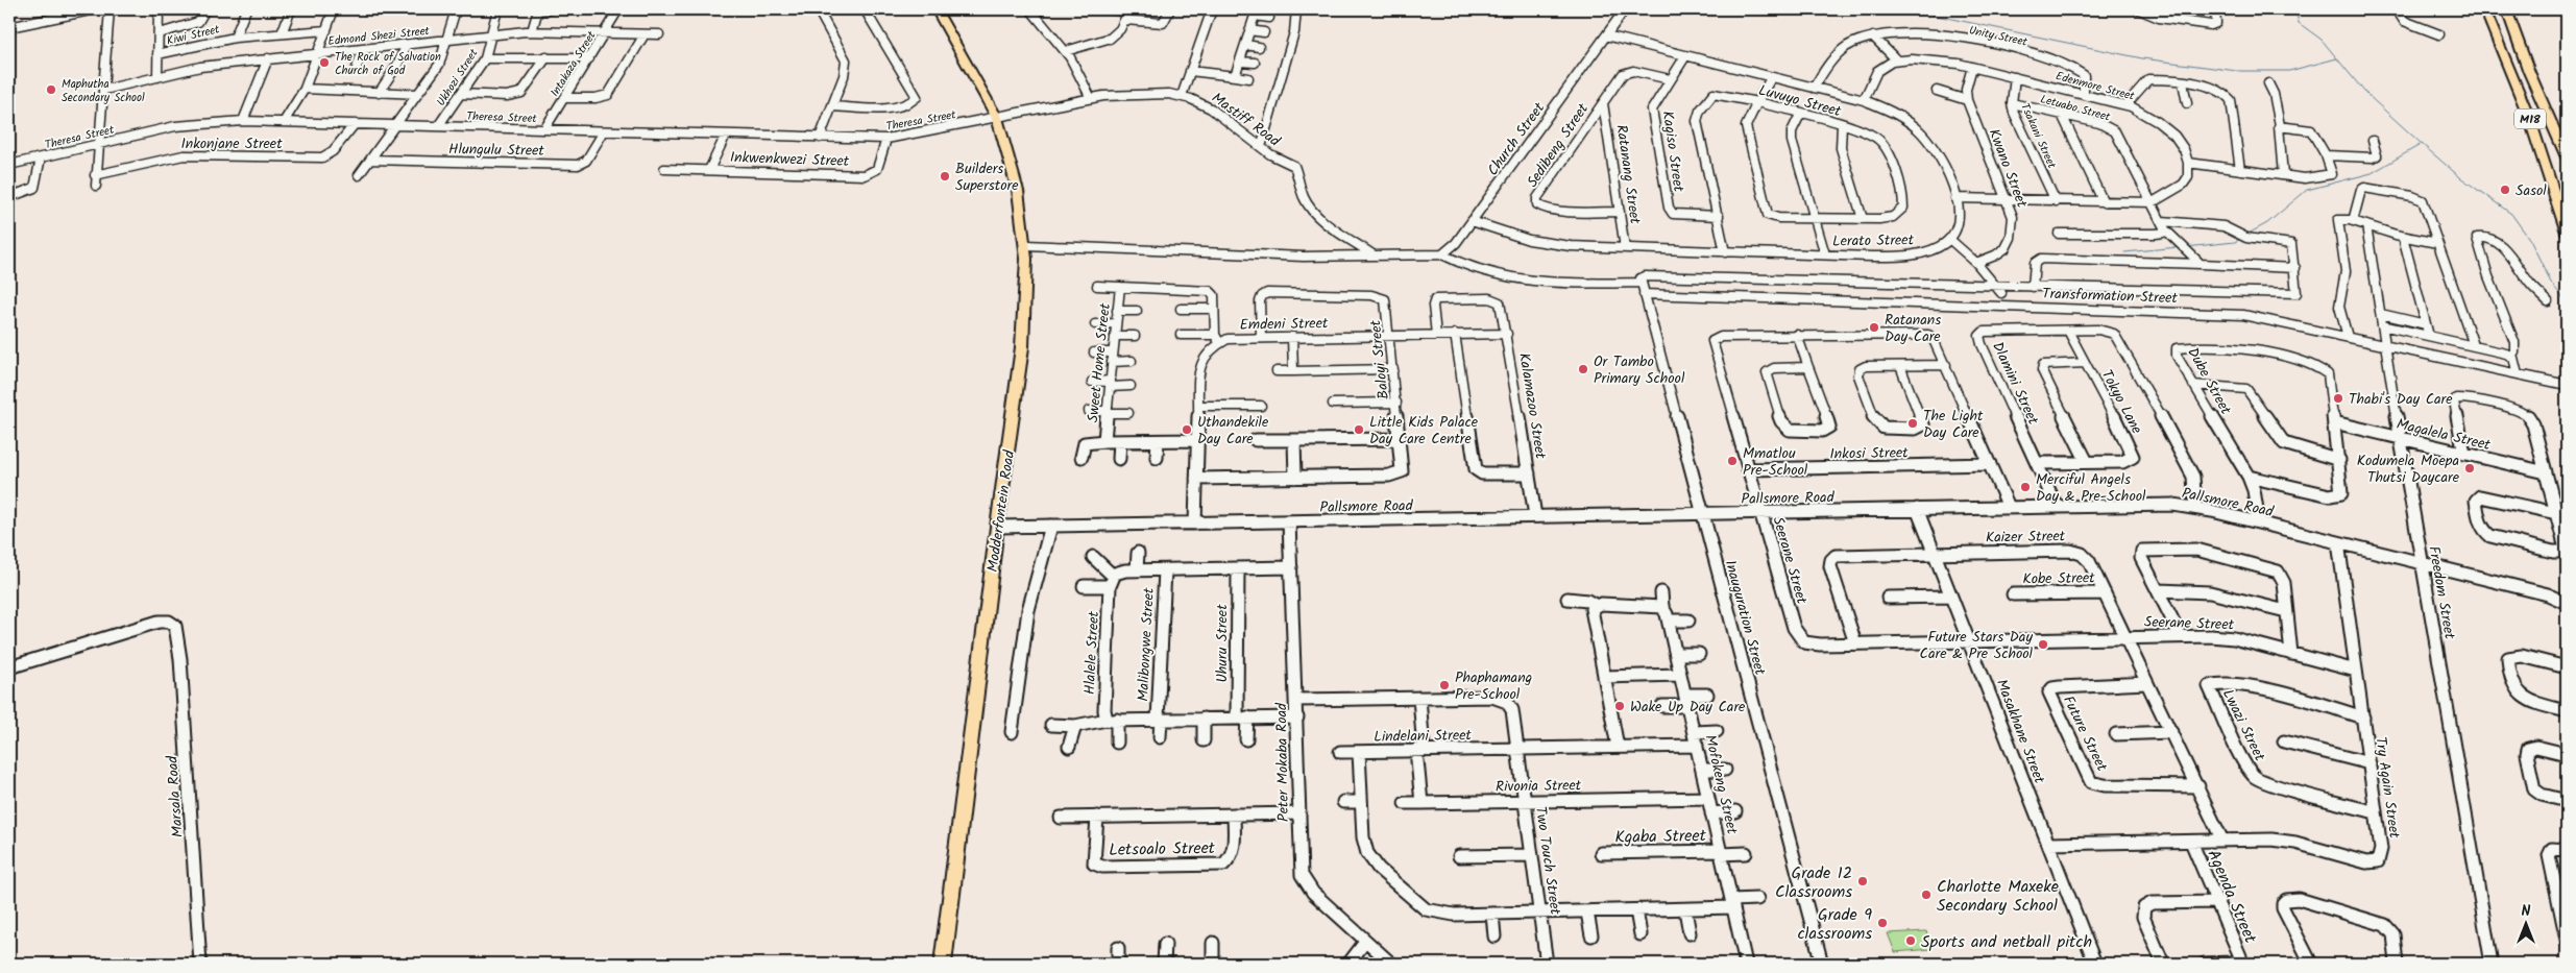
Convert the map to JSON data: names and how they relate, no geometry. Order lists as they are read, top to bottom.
{
  "streets": {
    "main road": ["M18", "Modderfontein Road"],
    "street": [
      "Kiwi Street",
      "Edmond Shezi Street",
      "Unity Street",
      "Intakaza Street",
      "Ukhozi Street",
      "Edenmore Street",
      "Luvuyo Street",
      "Letuabo Street",
      "Theresa Street",
      "Mastiff Road",
      "Tsakani Street",
      "Church Street",
      "Inkonjane Street",
      "Sedibeng Street",
      "Hlungulu Street",
      "Kagiso Street",
      "Inkwenkwezi Street",
      "Kwano Street",
      "Ratanang Street",
      "Lerato Street",
      "Transformation Street",
      "Emdeni Street",
      "Baloyi Street",
      "Sweet Home Street",
      "Dube Street",
      "Dlamini Street",
      "Tokyo Lane",
      "Kalamazoo Street",
      "Magalela Street",
      "Inkosi Street",
      "Pallsmore Road",
      "Kaizer Street",
      "Seerane Street",
      "Kobe Street",
      "Freedom Street",
      "Inauguration Street",
      "Uhuru Street",
      "Malibongwe Street",
      "Hlalele Street",
      "Lwazi Street",
      "Masakhane Street",
      "Future Street",
      "Lindelani Street",
      "Peter Mokaba Road",
      "Mofokeng Street",
      "Rivonia Street",
      "Try Again Street",
      "Marsala Road",
      "Kgaba Street",
      "Letsoalo Street",
      "Two Touch Street",
      "Agenda Street"
    ]
  },
  "crossings": [
    ["Edmond Shezi Street", "Intakaza Street"],
    ["Edmond Shezi Street", "Ukhozi Street"],
    ["Unity Street", "Edenmore Street"],
    ["Intakaza Street", "Theresa Street"],
    ["Ukhozi Street", "Theresa Street"],
    ["Edenmore Street", "Tsakani Street"],
    ["Edenmore Street", "Kwano Street"],
    ["Luvuyo Street", "Kagiso Street"],
    ["Luvuyo Street", "Lerato Street"],
    ["Letuabo Street", "Tsakani Street"],
    ["Theresa Street", "Mastiff Road"],
    ["Theresa Street", "Inkonjane Street"],
    ["Theresa Street", "Hlungulu Street"],
    ["Theresa Street", "Inkwenkwezi Street"],
    ["Theresa Street", "Modderfontein Road"],
    ["Mastiff Road", "Modderfontein Road"],
    ["Church Street", "Lerato Street"],
    ["Sedibeng Street", "Kagiso Street"],
    ["Sedibeng Street", "Ratanang Street"],
    ["Ratanang Street", "Lerato Street"],
    ["Transformation Street", "Freedom Street"],
    ["Transformation Street", "Inauguration Street"],
    ["Emdeni Street", "Baloyi Street"],
    ["Emdeni Street", "Sweet Home Street"],
    ["Emdeni Street", "Kalamazoo Street"],
    ["Dube Street", "Magalela Street"],
    ["Dube Street", "Pallsmore Road"],
    ["Dlamini Street", "Tokyo Lane"],
    ["Dlamini Street", "Pallsmore Road"],
    ["Kalamazoo Street", "Pallsmore Road"],
    ["Magalela Street", "Freedom Street"],
    ["Inkosi Street", "Seerane Street"],
    ["Pallsmore Road", "Modderfontein Road"],
    ["Pallsmore Road", "Seerane Street"],
    ["Pallsmore Road", "Freedom Street"],
    ["Pallsmore Road", "Inauguration Street"],
    ["Pallsmore Road", "Masakhane Street"],
    ["Pallsmore Road", "Peter Mokaba Road"],
    ["Pallsmore Road", "Try Again Street"],
    ["Kaizer Street", "Seerane Street"],
    ["Kaizer Street", "Kobe Street"],
    ["Kaizer Street", "Masakhane Street"],
    ["Kaizer Street", "Future Street"],
    ["Kaizer Street", "Try Again Street"],
    ["Seerane Street", "Masakhane Street"],
    ["Seerane Street", "Try Again Street"],
    ["Lwazi Street", "Try Again Street"],
    ["Masakhane Street", "Try Again Street"],
    ["Lindelani Street", "Mofokeng Street"],
    ["Lindelani Street", "Two Touch Street"],
    ["Mofokeng Street", "Rivonia Street"],
    ["Mofokeng Street", "Kgaba Street"],
    ["Rivonia Street", "Two Touch Street"],
    ["Try Again Street", "Agenda Street"]
  ],
  "places": [
    "The Rock of Salvation Church of God",
    "Maphutha Secondary School",
    "Builders Superstore",
    "Sasol",
    "Ratanans Day Care",
    "Or Tambo Primary School",
    "Thabi's Day Care",
    "The Light Day Care",
    "Uthandekile Day Care",
    "Little Kids Palace Day Care Centre",
    "Mmatlou Pre-School",
    "Kodumela Moepa Thutsi Daycare",
    "Merciful Angels Day & Pre-School",
    "Future Stars Day Care & Pre School",
    "Phaphamang Pre-School",
    "Wake Up Day Care",
    "Grade 12 Classrooms",
    "Charlotte Maxeke Secondary School",
    "Grade 9 classrooms",
    "Sports and netball pitch"
  ],
  "north": "top"
}
